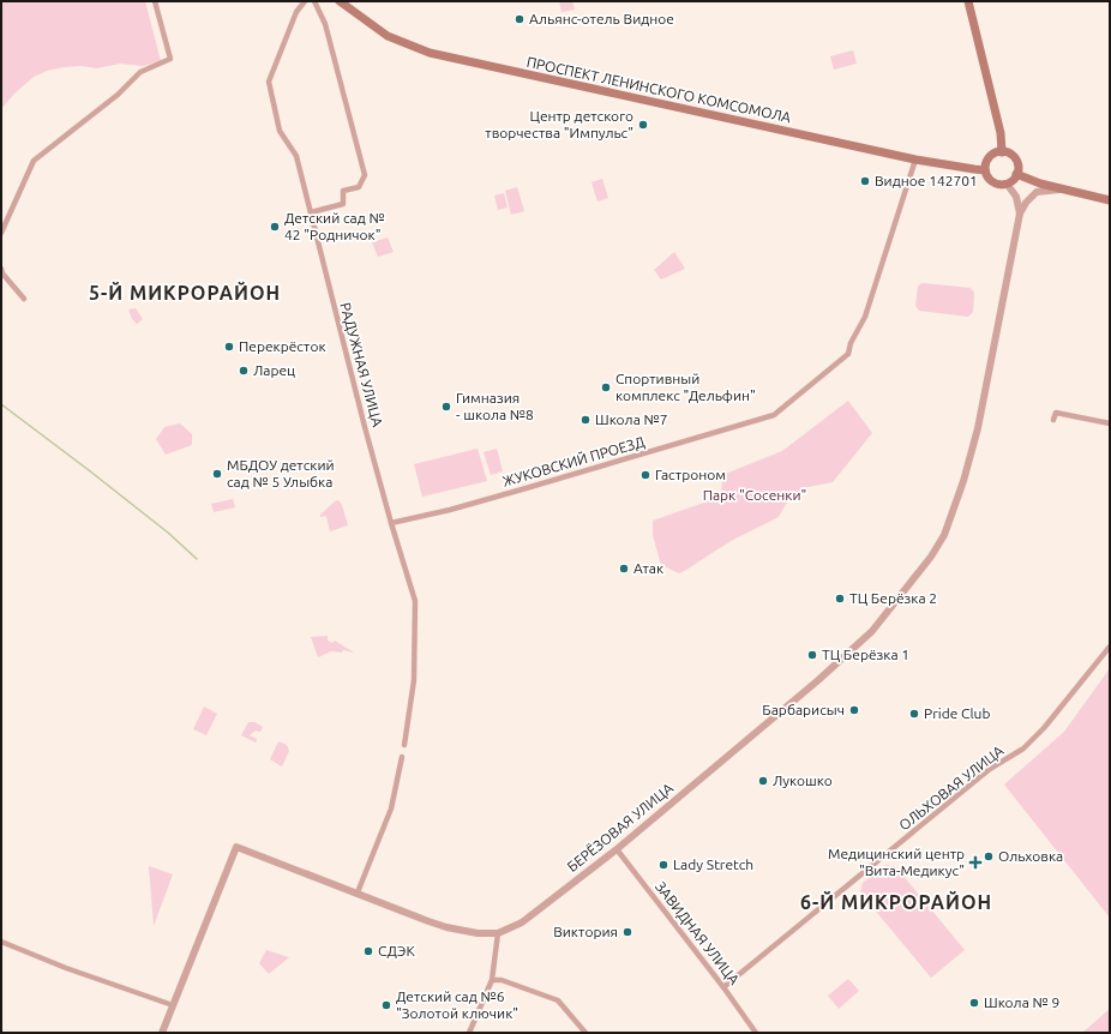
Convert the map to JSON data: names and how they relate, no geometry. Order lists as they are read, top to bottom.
{
  "streets": {
    "main road": ["ПРОСПЕКТ ЛЕНИНСКОГО КОМСОМОЛА"],
    "street": [
      "РАДУЖНАЯ УЛИЦА",
      "ЖУКОВСКИЙ ПРОЕЗД",
      "ОЛЬХОВАЯ УЛИЦА",
      "БЕРЁЗОВАЯ УЛИЦА",
      "ЗАВИДНАЯ УЛИЦА"
    ]
  },
  "crossings": [
    ["ПРОСПЕКТ ЛЕНИНСКОГО КОМСОМОЛА", "ЖУКОВСКИЙ ПРОЕЗД"],
    ["РАДУЖНАЯ УЛИЦА", "ЖУКОВСКИЙ ПРОЕЗД"],
    ["ОЛЬХОВАЯ УЛИЦА", "ЗАВИДНАЯ УЛИЦА"],
    ["БЕРЁЗОВАЯ УЛИЦА", "ЗАВИДНАЯ УЛИЦА"]
  ],
  "districts": ["5-Й МИКРОРАЙОН", "6-Й МИКРОРАЙОН"],
  "parks": ["Парк \"Сосенки\""],
  "places": {
    "other": [
      "Альянс-отель Видное",
      "Центр детского творчества \"Импульс\"",
      "Видное 142701",
      "Детский сад № 42 \"Родничок\"",
      "Перекрёсток",
      "Ларец",
      "Спортивный комплекс \"Дельфин\"",
      "Гимназия - школа №8",
      "Школа №7",
      "МБДОУ детский сад № 5 Улыбка",
      "Гастроном",
      "Атак",
      "ТЦ Берёзка 2",
      "ТЦ Берёзка 1",
      "Барбарисыч",
      "Pride Club",
      "Лукошко",
      "Ольховка",
      "Lady Stretch",
      "Виктория",
      "СДЭК",
      "Школа № 9",
      "Детский сад №6 \"Золотой ключик\""
    ],
    "health": ["Медицинский центр \"Вита-Медикус\""]
  }
}
